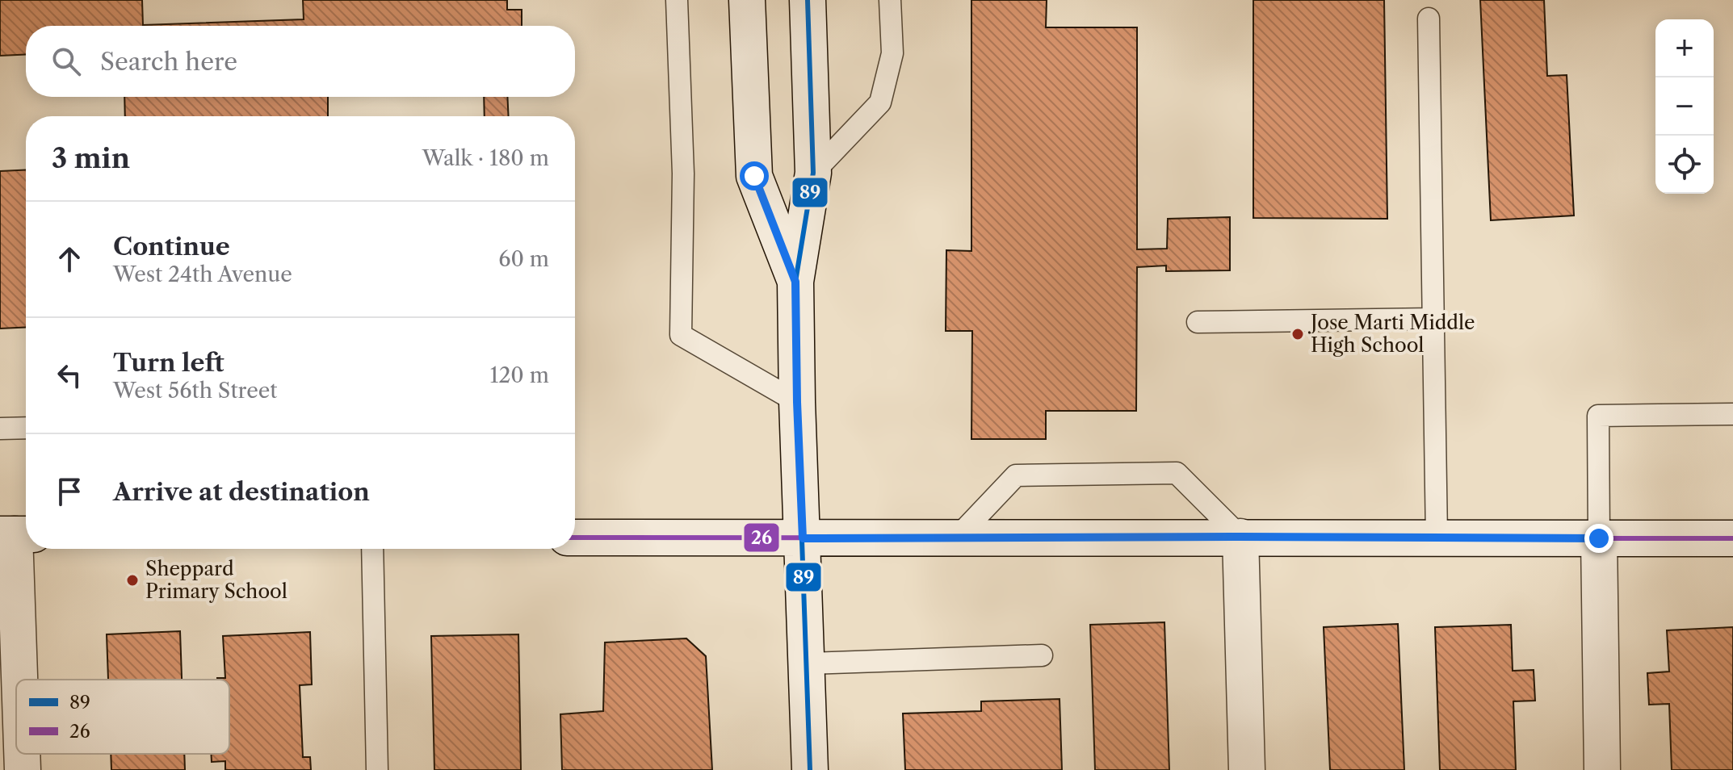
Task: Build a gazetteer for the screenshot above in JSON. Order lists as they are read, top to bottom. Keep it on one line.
{"places":["Jose Marti Middle High School","Sheppard Primary School"],"lines":["transit line 89","transit line 26"],"legend":["89","26"],"page":{"map_buttons":["+","−"],"search":"Search here","heading":["3 min","Walk · 180 m"],"list":[["Continue","West 24th Avenue","60 m"],["Turn left","West 56th Street","120 m"],"Arrive at destination"]}}
